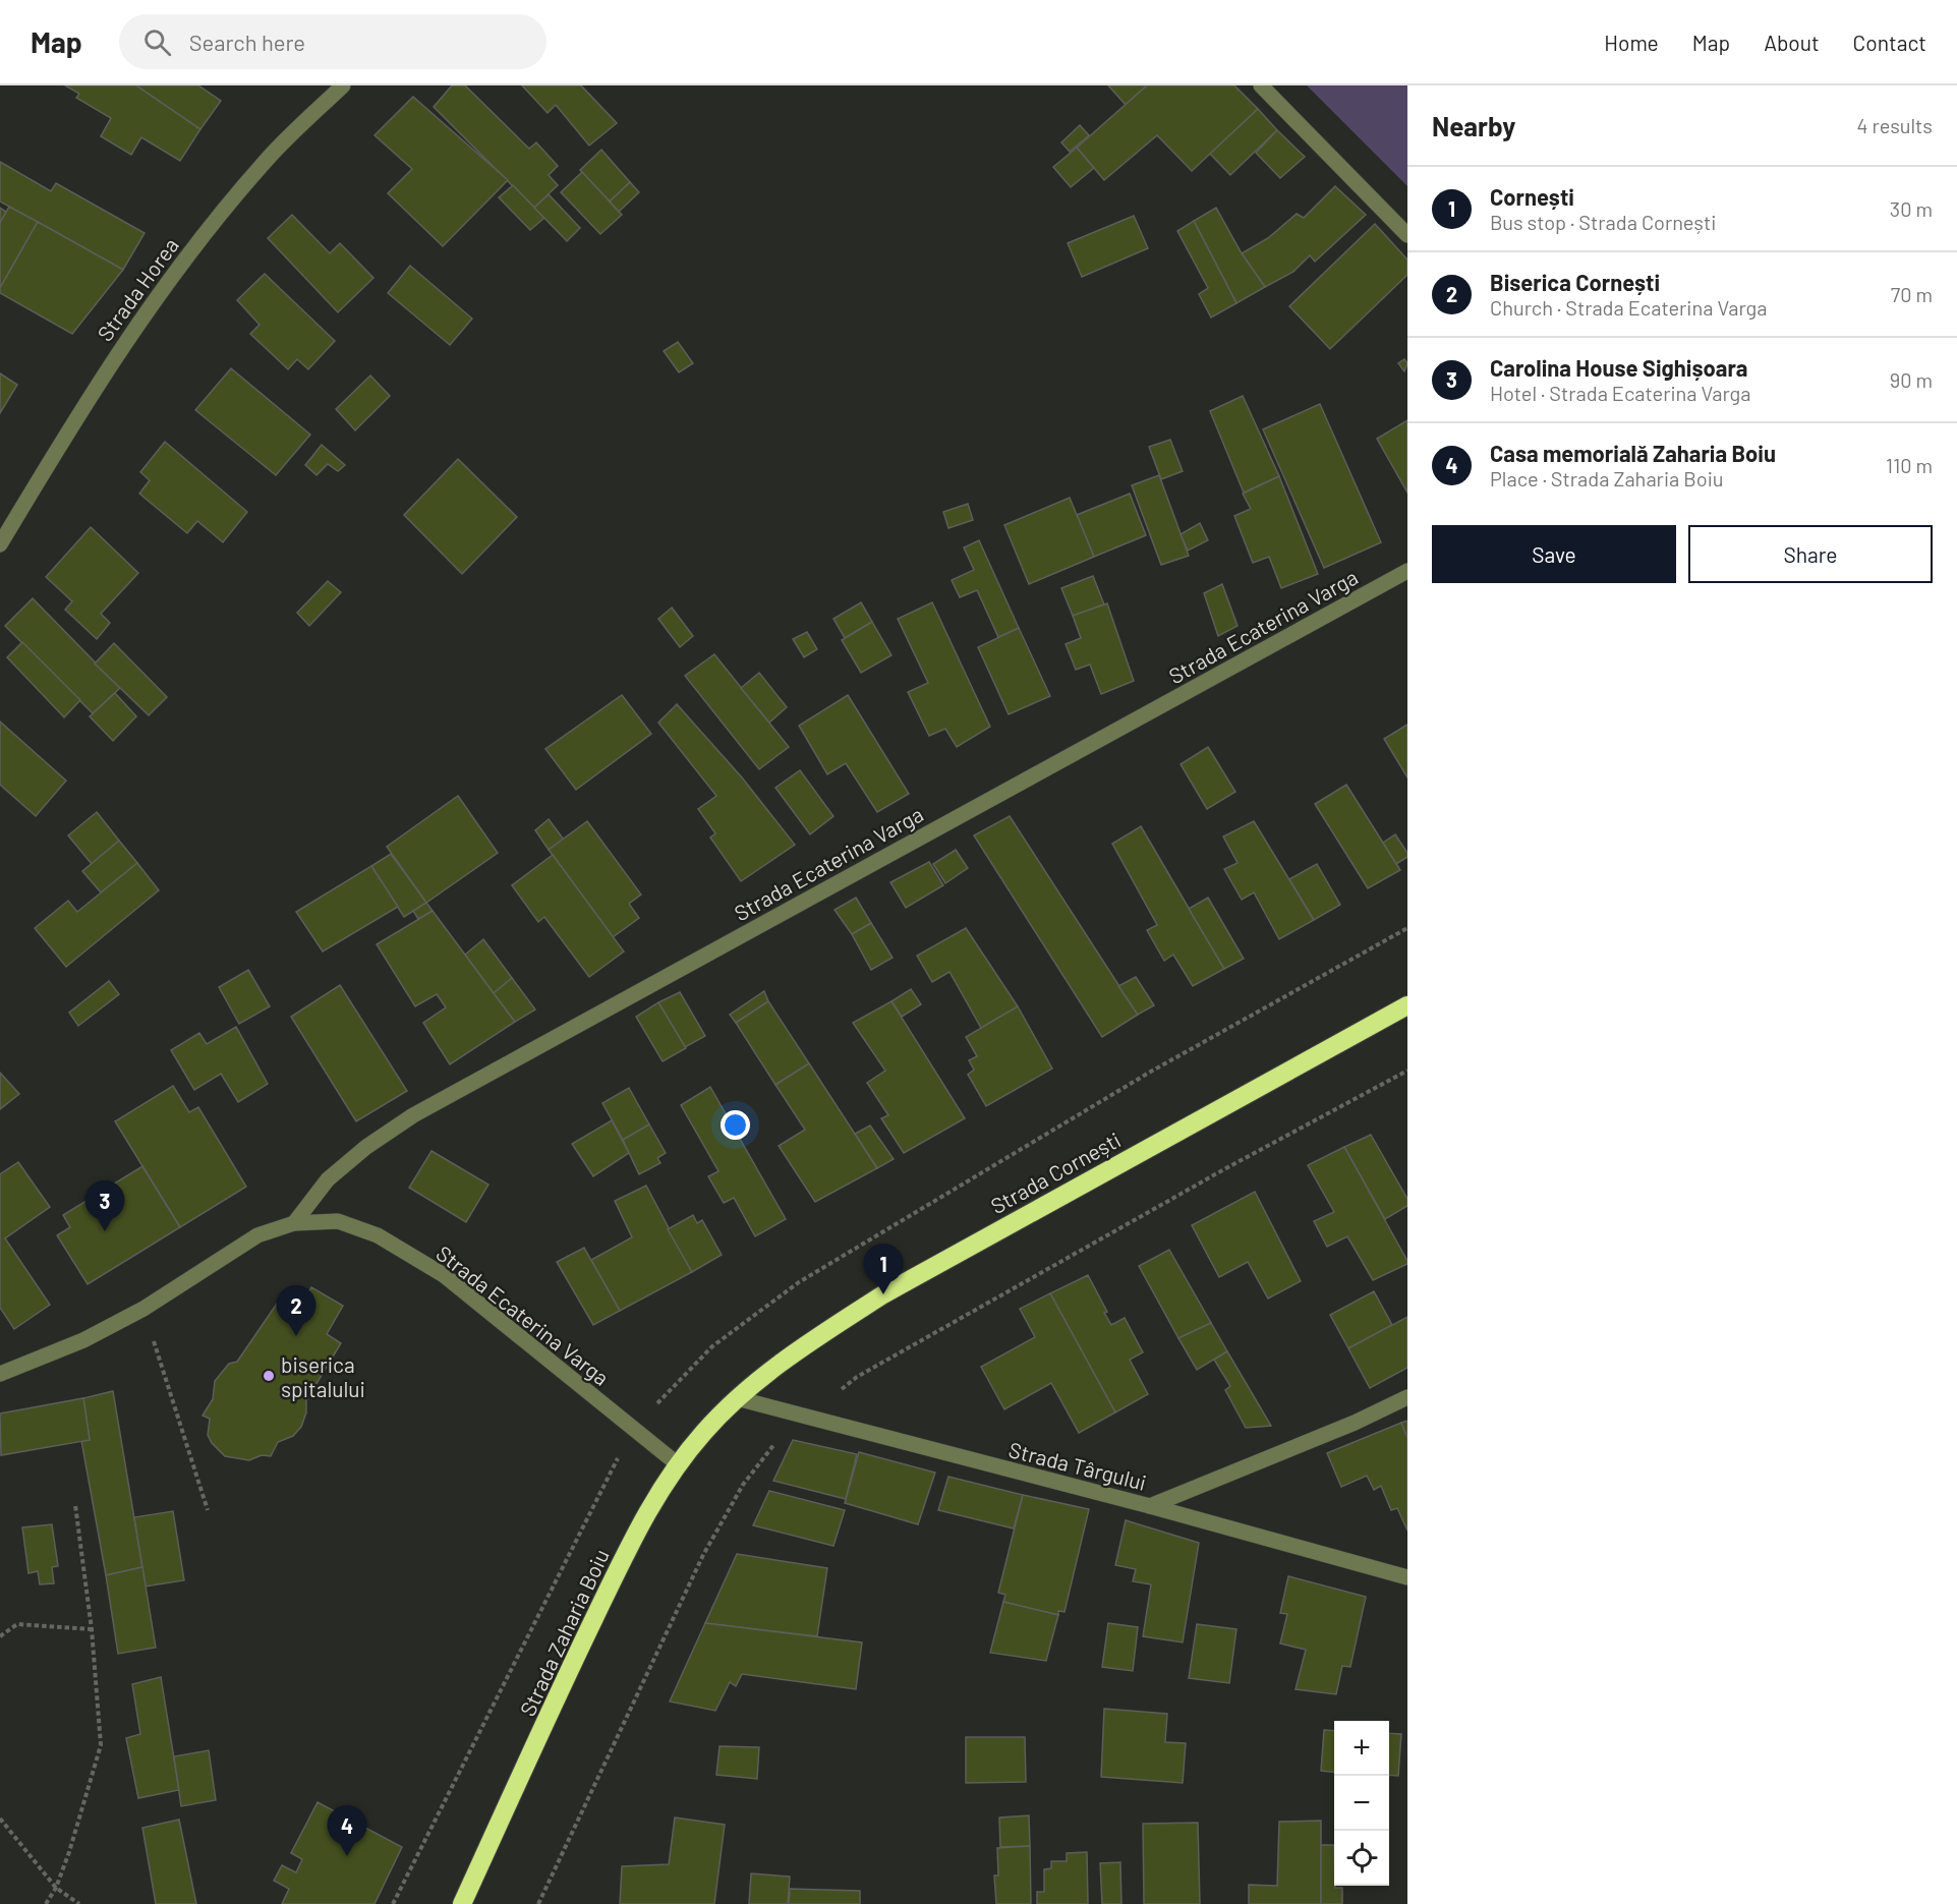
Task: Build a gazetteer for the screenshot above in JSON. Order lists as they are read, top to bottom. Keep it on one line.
{"streets":{"highway":["Strada Cornești","Strada Zaharia Boiu"],"street":["Strada Horea","Strada Ecaterina Varga","Strada Târgului"]},"crossings":[["Strada Ecaterina Varga","Strada Zaharia Boiu"],["Strada Cornești","Strada Târgului"],["Strada Cornești","Strada Zaharia Boiu"],["Strada Târgului","Strada Zaharia Boiu"]],"places":["biserica spitalului"],"page":{"header":"Map","search":"Search here","nav":["Home","Map","About","Contact"],"heading":["Nearby","4 results"],"list":[{"mark":"1","name":"Cornești","note":"Bus stop · Strada Cornești","value":"30 m"},{"mark":"2","name":"Biserica Cornești","note":"Church · Strada Ecaterina Varga","value":"70 m"},{"mark":"3","name":"Carolina House Sighișoara","note":"Hotel · Strada Ecaterina Varga","value":"90 m"},{"mark":"4","name":"Casa memorială Zaharia Boiu","note":"Place · Strada Zaharia Boiu","value":"110 m"}],"buttons":["Save","Share"],"pins":["3","1","2","4"],"map_buttons":["+","−"]}}
